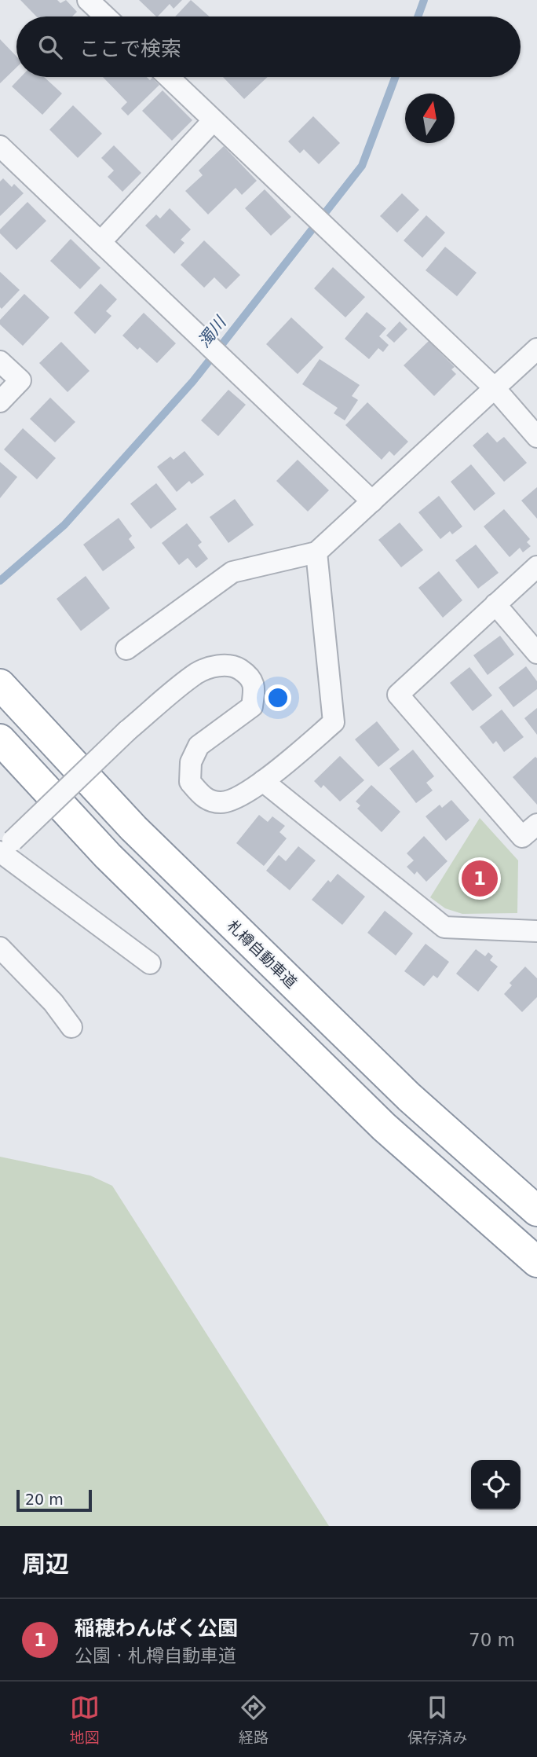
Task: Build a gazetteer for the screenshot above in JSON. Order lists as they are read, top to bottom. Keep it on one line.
{"streets":{"highway":["札樽自動車道"]},"water":["濁川"],"scale_bar":"20 m","north":"top","page":{"search":"ここで検索","pins":"1","scale":"20 m","heading":"周辺","list":[{"mark":"1","name":"稲穂わんぱく公園","note":"公園 · 札樽自動車道","value":"70 m"}],"nav":["地図","経路","保存済み"]}}
